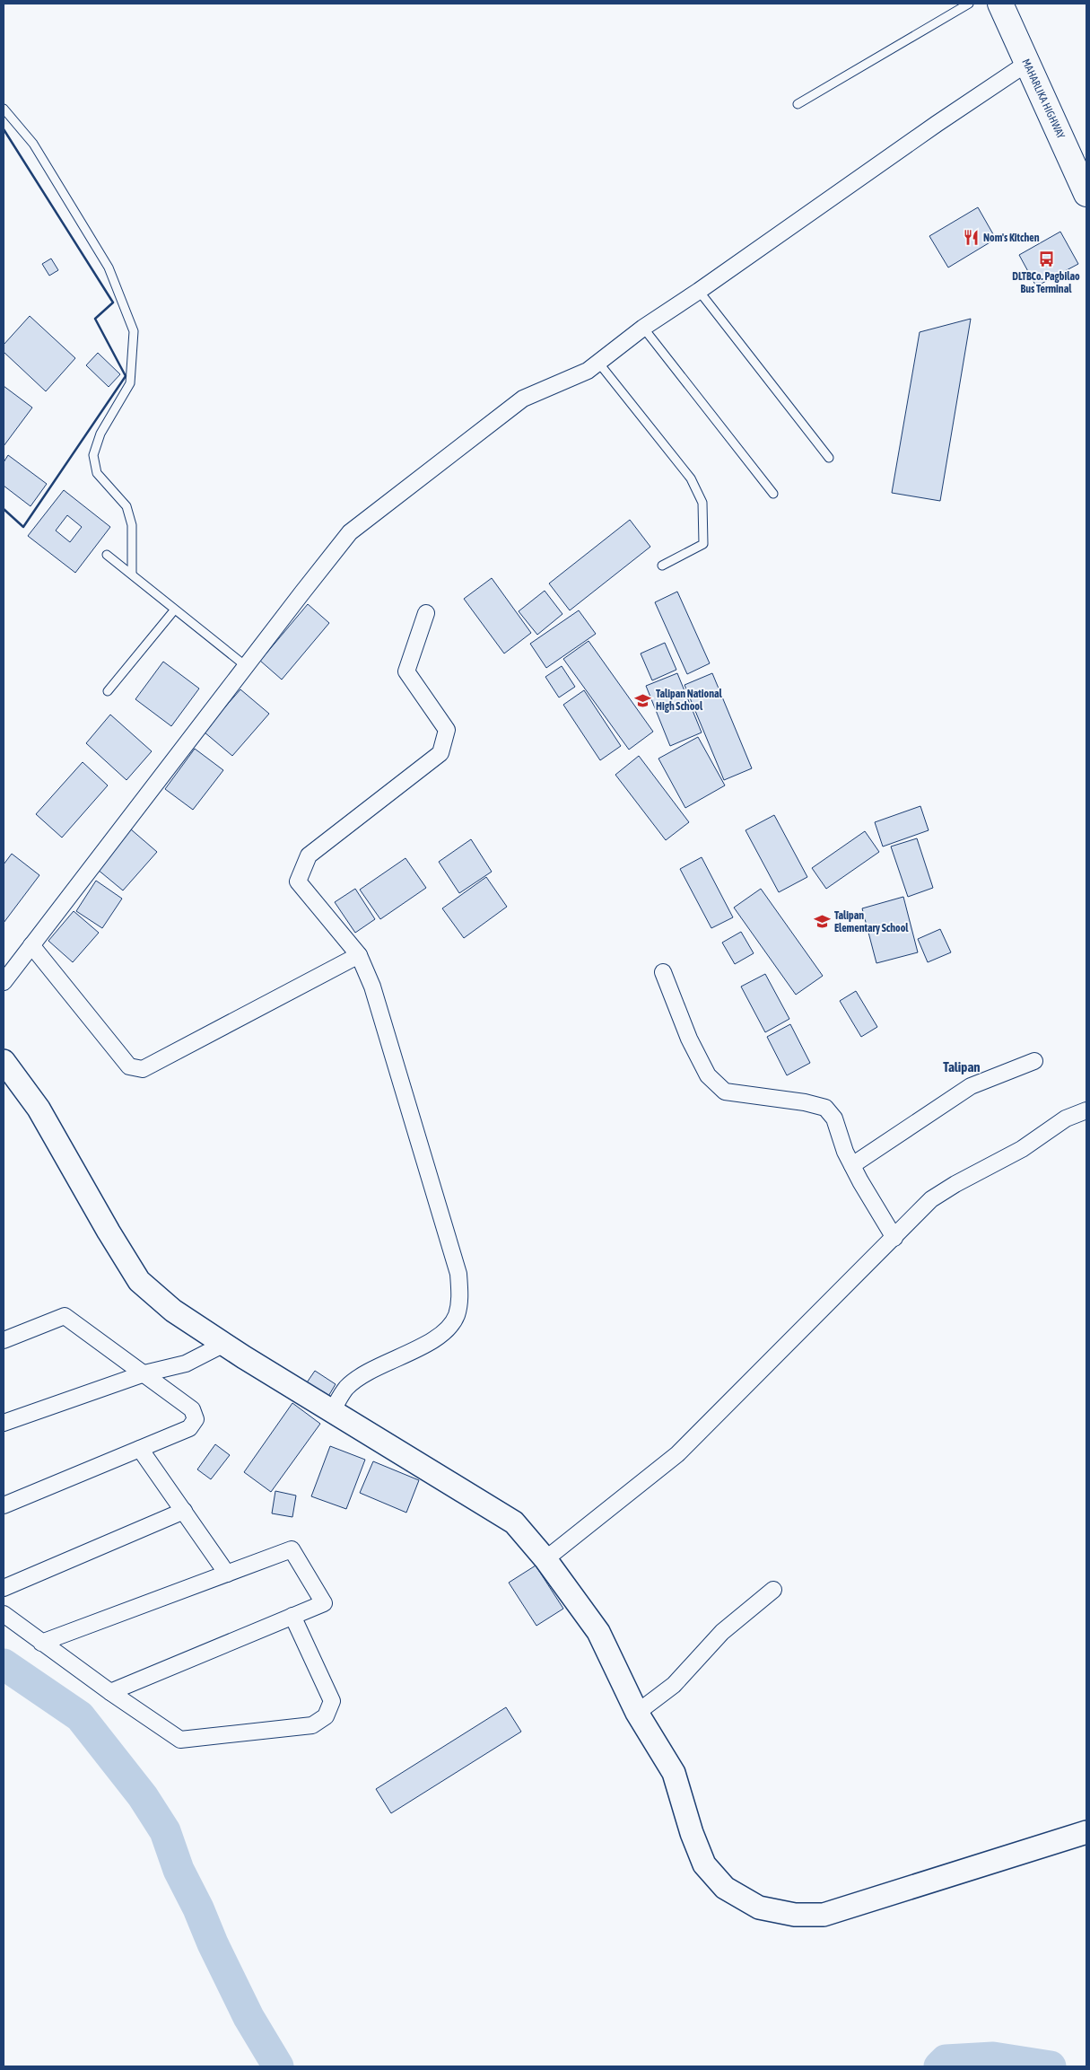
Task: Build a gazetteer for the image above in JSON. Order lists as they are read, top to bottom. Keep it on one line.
{"streets":{"highway":["MAHARLIKA HIGHWAY"]},"districts":["Talipan"],"places":{"restaurant":["Nom's Kitchen"],"bus stop":["DLTBCo. Pagbilao Bus Terminal"],"school or university":["Talipan National High School","Talipan Elementary School"]}}
